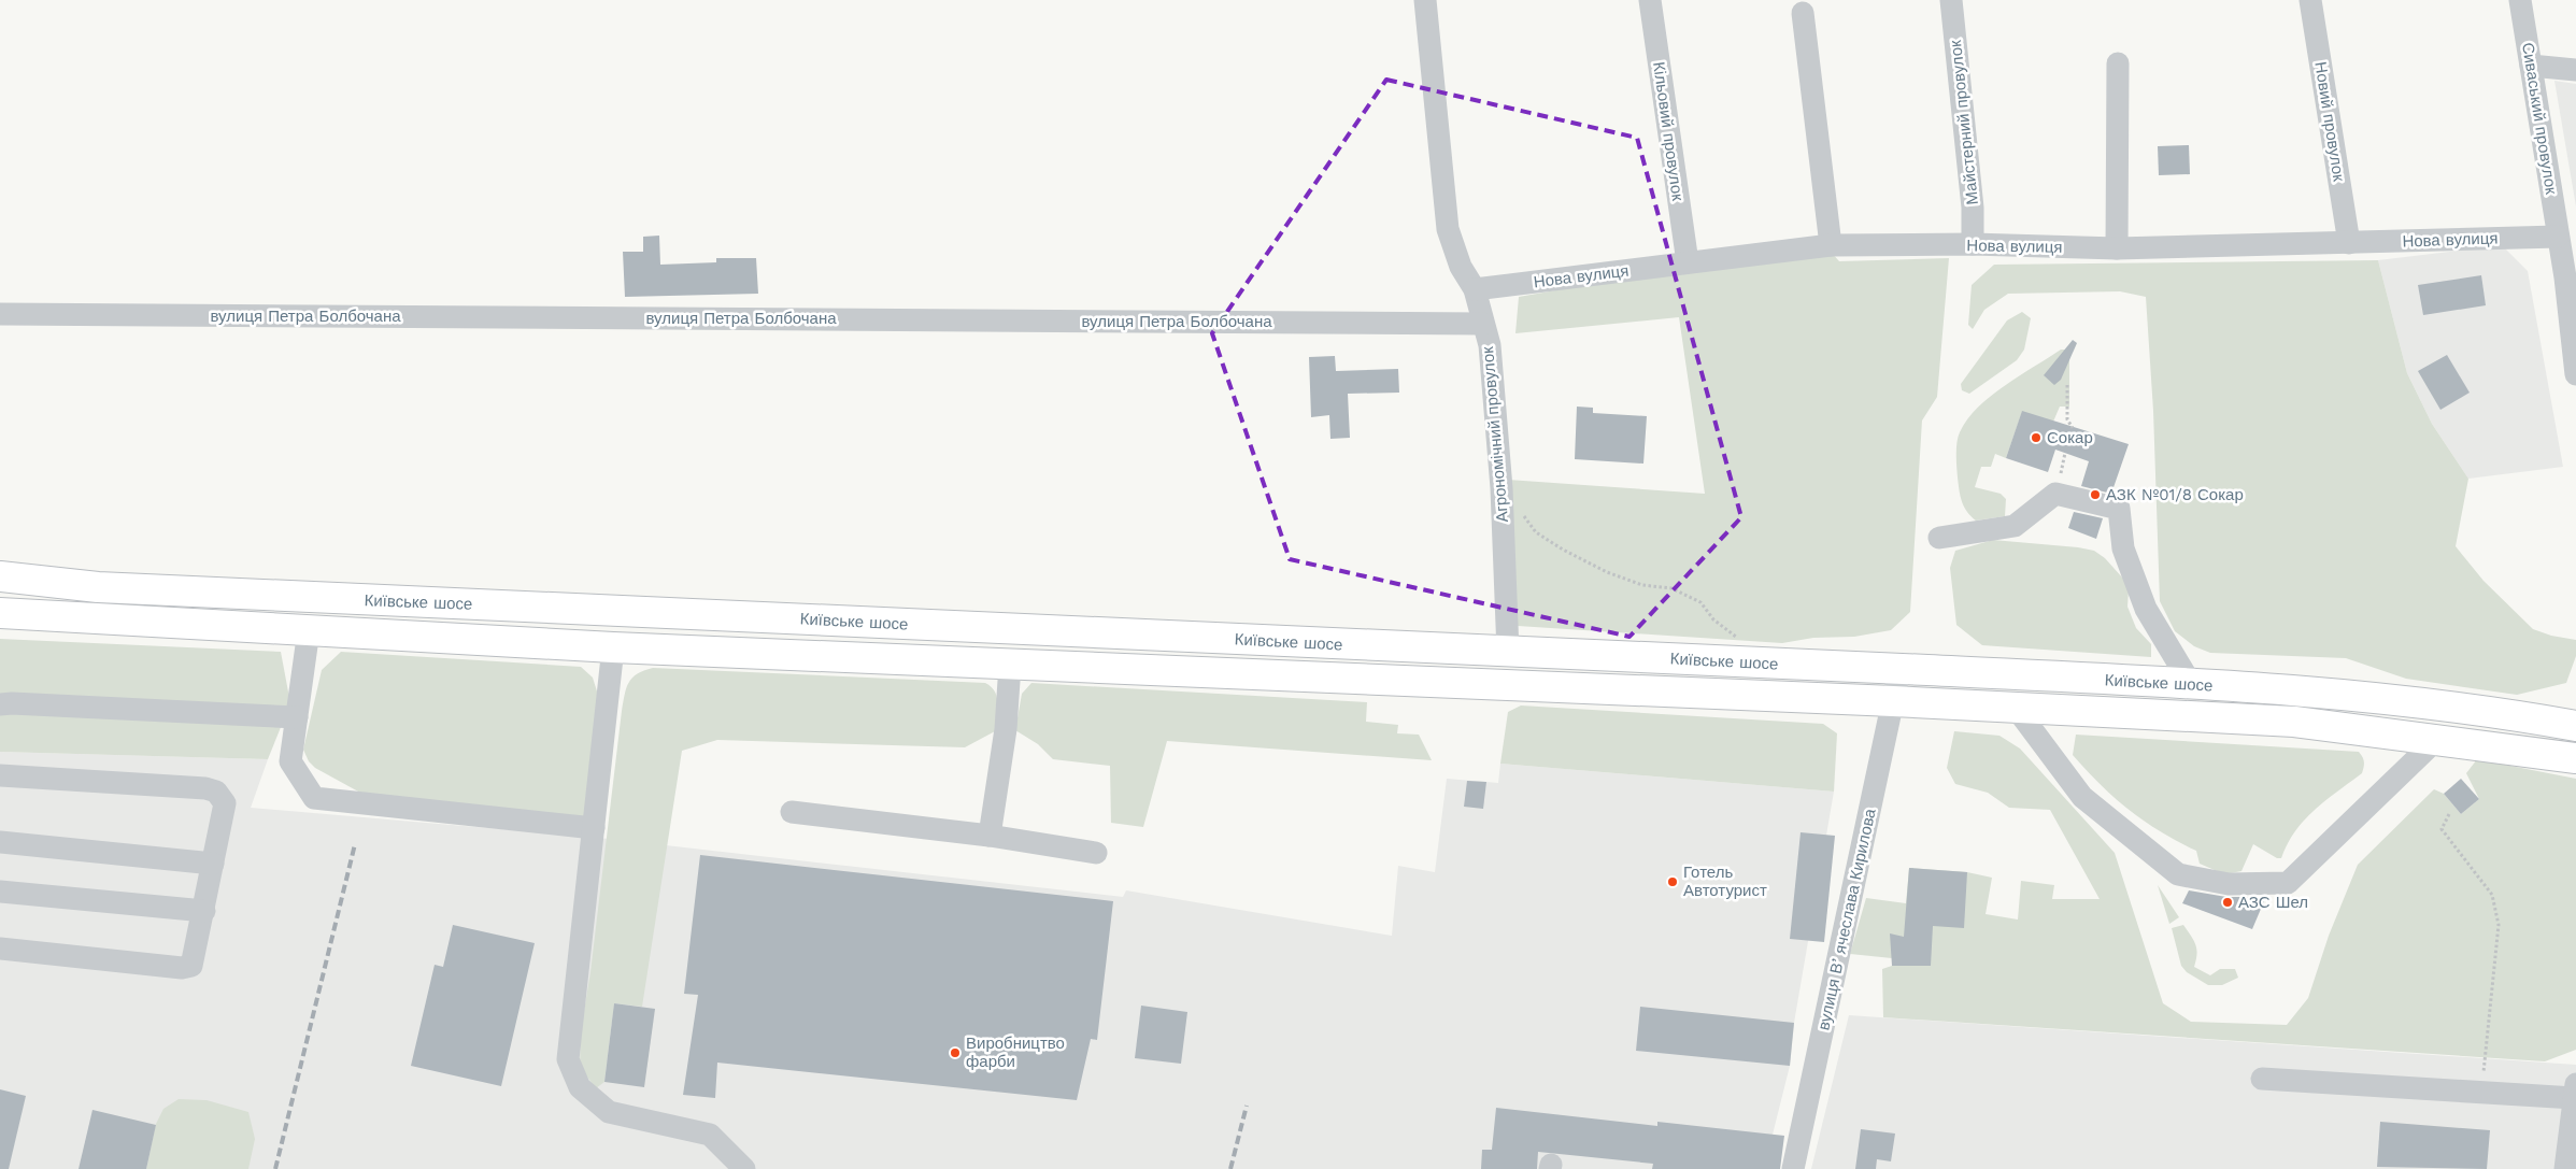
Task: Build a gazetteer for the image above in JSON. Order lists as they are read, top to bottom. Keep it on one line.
{"streets":{"main road":["Київське шосе"],"street":["Сиваський провулок","Новий провулок","Майстерний провулок","Кільовий провулок","Нова вулиця","вулиця Петра Болбочана","Агрономічний провулок","вулиця Вʼячеслава Кирилова"]},"crossings":[["Сиваський провулок","Нова вулиця"],["Новий провулок","Нова вулиця"],["Майстерний провулок","Нова вулиця"],["Кільовий провулок","Нова вулиця"],["Нова вулиця","Агрономічний провулок"],["вулиця Петра Болбочана","Агрономічний провулок"],["Агрономічний провулок","Київське шосе"],["Київське шосе","вулиця Вʼячеслава Кирилова"]],"places":["Сокар","АЗК №01/8 Сокар","Готель Автотурист","АЗС Шел","Виробництво фарби"]}
